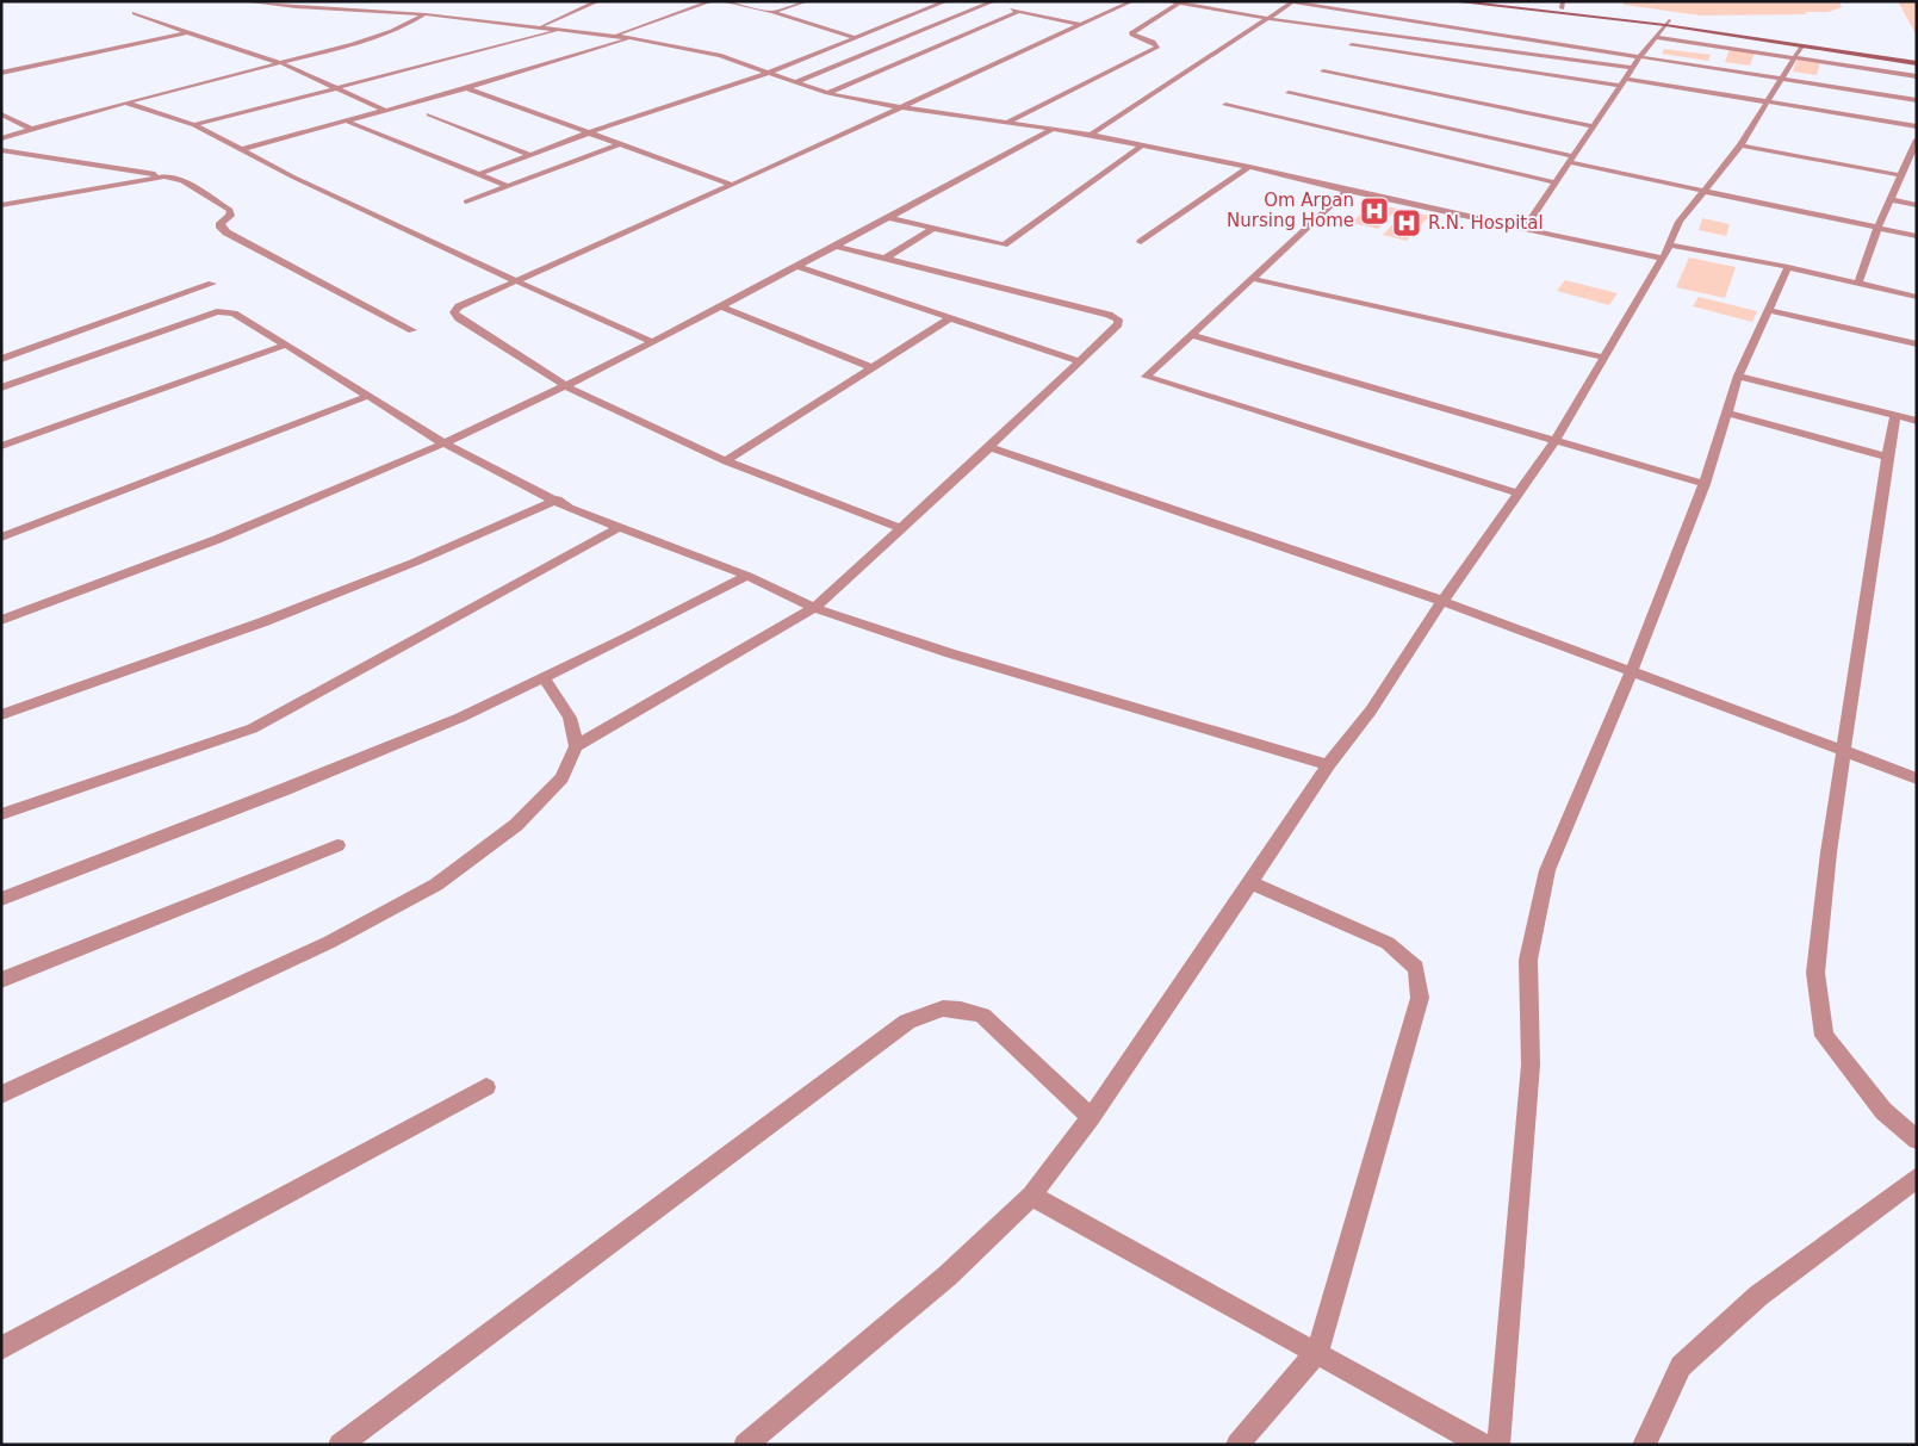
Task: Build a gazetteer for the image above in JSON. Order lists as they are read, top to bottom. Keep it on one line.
{"places":{"hospital":["Om Arpan Nursing Home","R.N. Hospital"]}}
